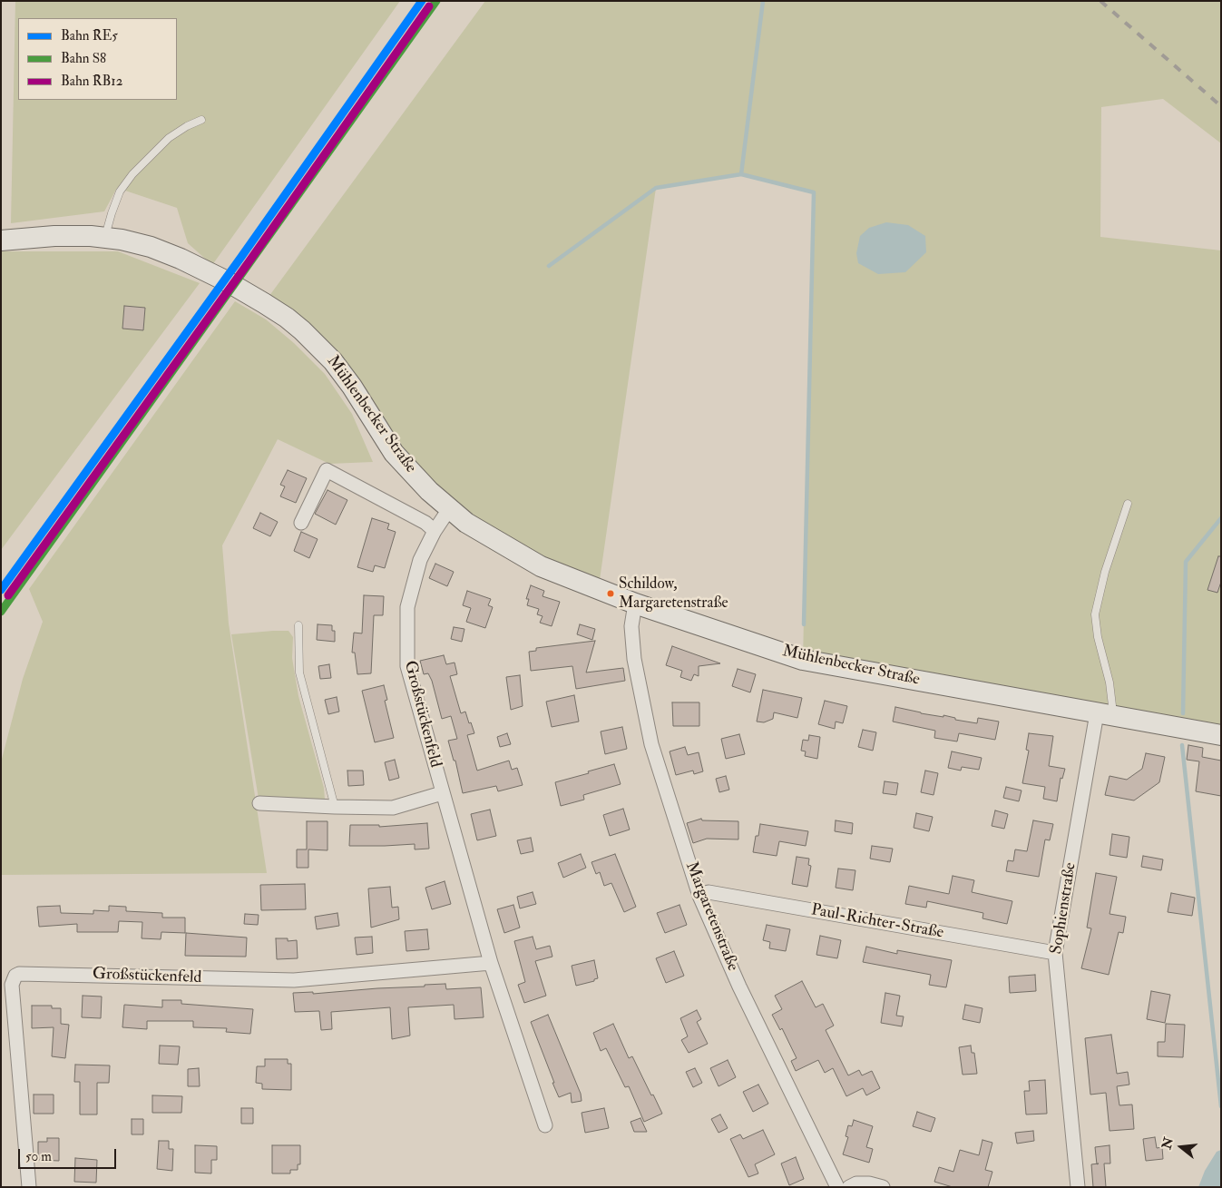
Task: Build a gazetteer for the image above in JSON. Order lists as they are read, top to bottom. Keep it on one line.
{"streets":{"main road":["Mühlenbecker Straße"],"street":["Großstückenfeld","Sophienstraße","Margaretenstraße","Paul-Richter-Straße"]},"crossings":[["Mühlenbecker Straße","Großstückenfeld"],["Mühlenbecker Straße","Sophienstraße"],["Mühlenbecker Straße","Margaretenstraße"],["Sophienstraße","Paul-Richter-Straße"],["Margaretenstraße","Paul-Richter-Straße"]],"places":["Schildow, Margaretenstraße"],"lines":["rail line RE5","rail line S8","rail line RB12"],"legend":["Bahn RE5","Bahn S8","Bahn RB12"],"scale_bar":"50 m","north":"left"}
